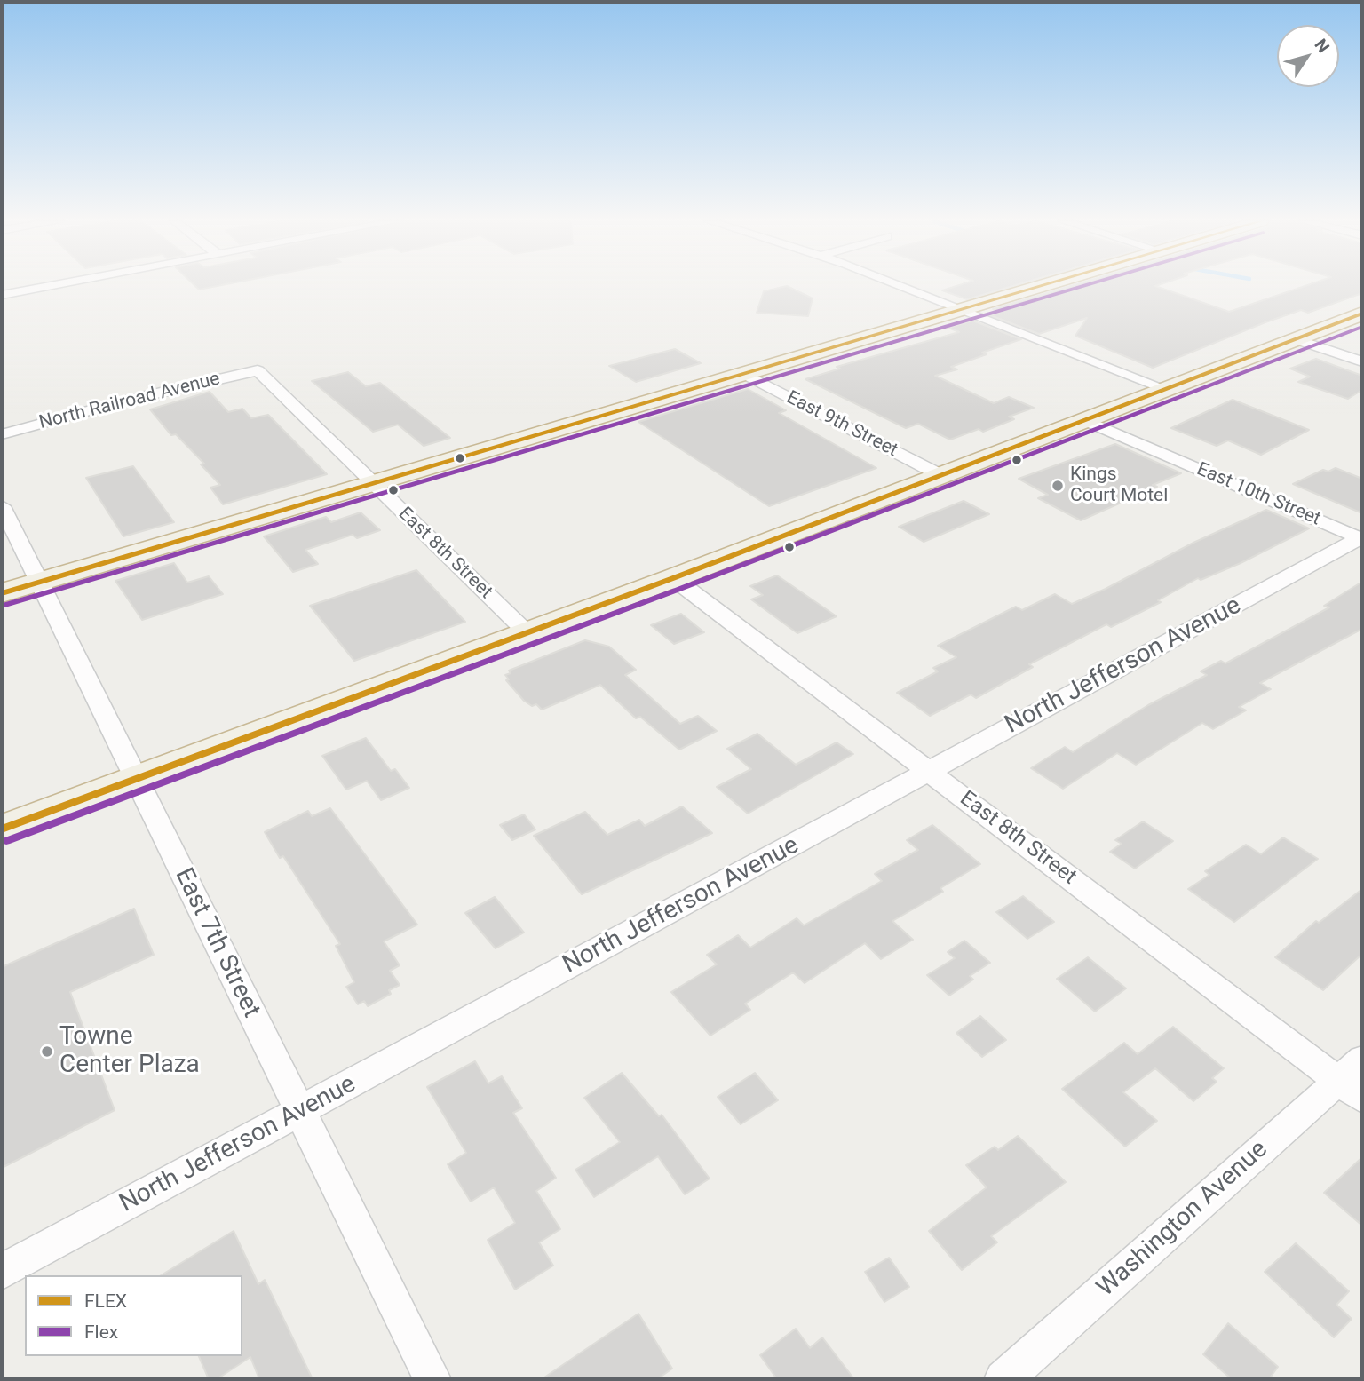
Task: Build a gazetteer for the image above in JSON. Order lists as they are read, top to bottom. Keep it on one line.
{"streets":{"street":["North Railroad Avenue","East 9th Street","East 10th Street","East 8th Street","North Jefferson Avenue","East 7th Street","Washington Avenue"]},"crossings":[["North Railroad Avenue","East 8th Street"],["East 10th Street","North Jefferson Avenue"],["East 8th Street","North Jefferson Avenue"],["East 8th Street","Washington Avenue"],["North Jefferson Avenue","East 7th Street"]],"places":["Kings Court Motel","Towne Center Plaza"],"lines":["transit line FLEX","transit line Flex"],"legend":["FLEX","Flex"],"north":"top right"}
